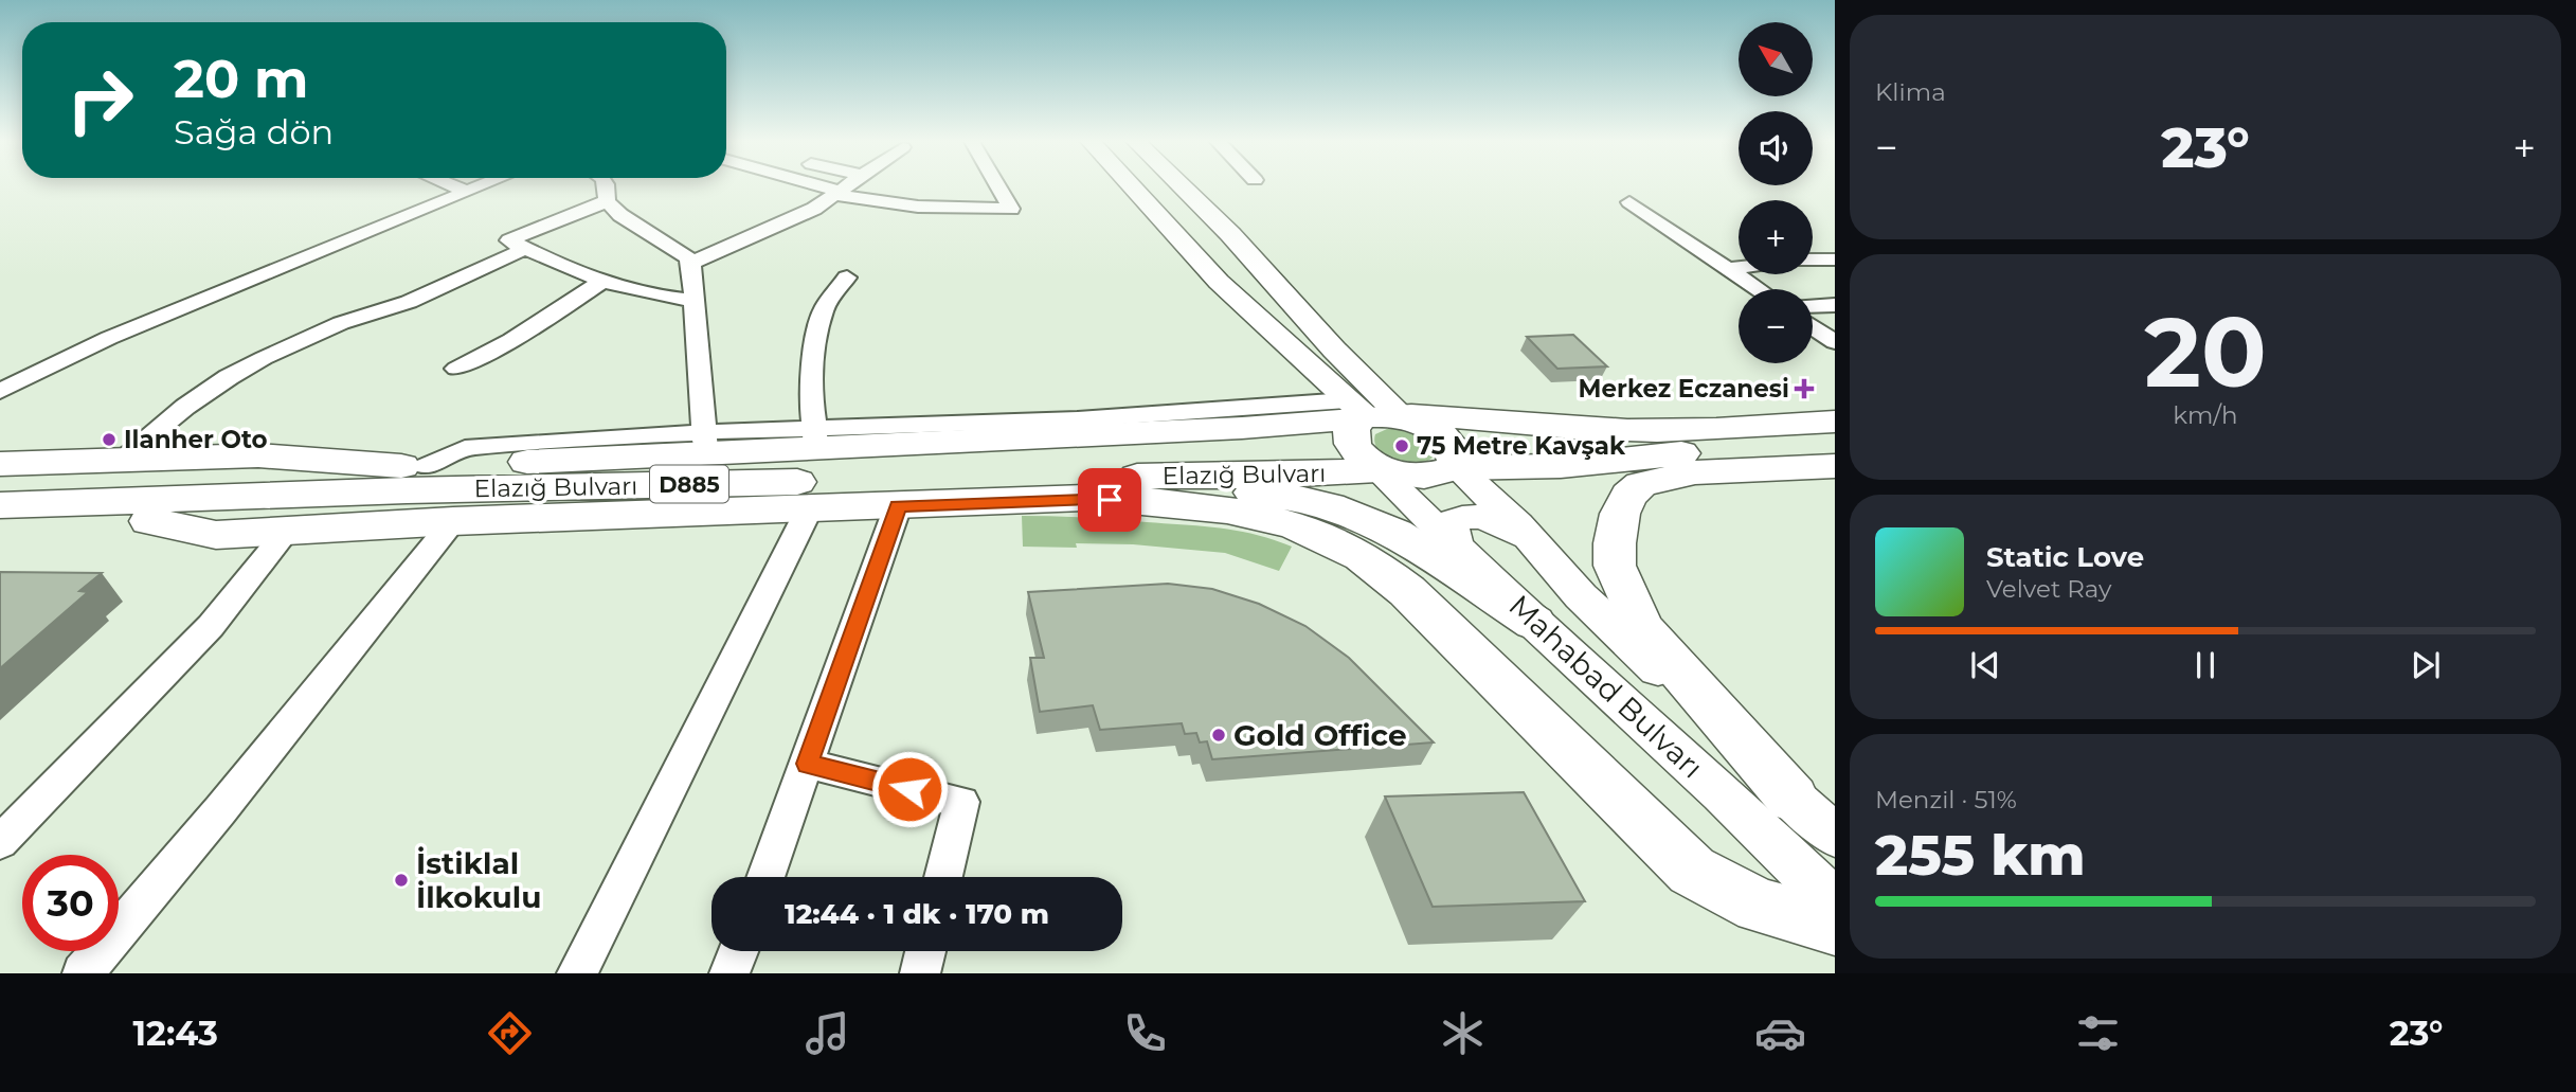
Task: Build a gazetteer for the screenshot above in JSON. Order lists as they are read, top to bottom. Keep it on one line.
{"streets":{"highway":["Elazığ Bulvarı","D885"],"main road":["Mahabad Bulvarı"]},"crossings":[["Elazığ Bulvarı","Mahabad Bulvarı"]],"places":{"health":["Merkez Eczanesi"],"other":["Ilanher Oto","75 Metre Kavşak","Gold Office","İstiklal İlkokulu"]},"north":"top left","page":{"tile":["Klima",["20","km/h"],["Menzil · 51%","255 km"]],"map_buttons":["+","−"],"turn":["20 m","Sağa dön"],"heat":["−","23°","+"],"song":["Static Love","Velvet Ray"],"limit":"30","trip":"12:44 · 1 dk · 170 m","tabs":["12:43","23°"]}}
